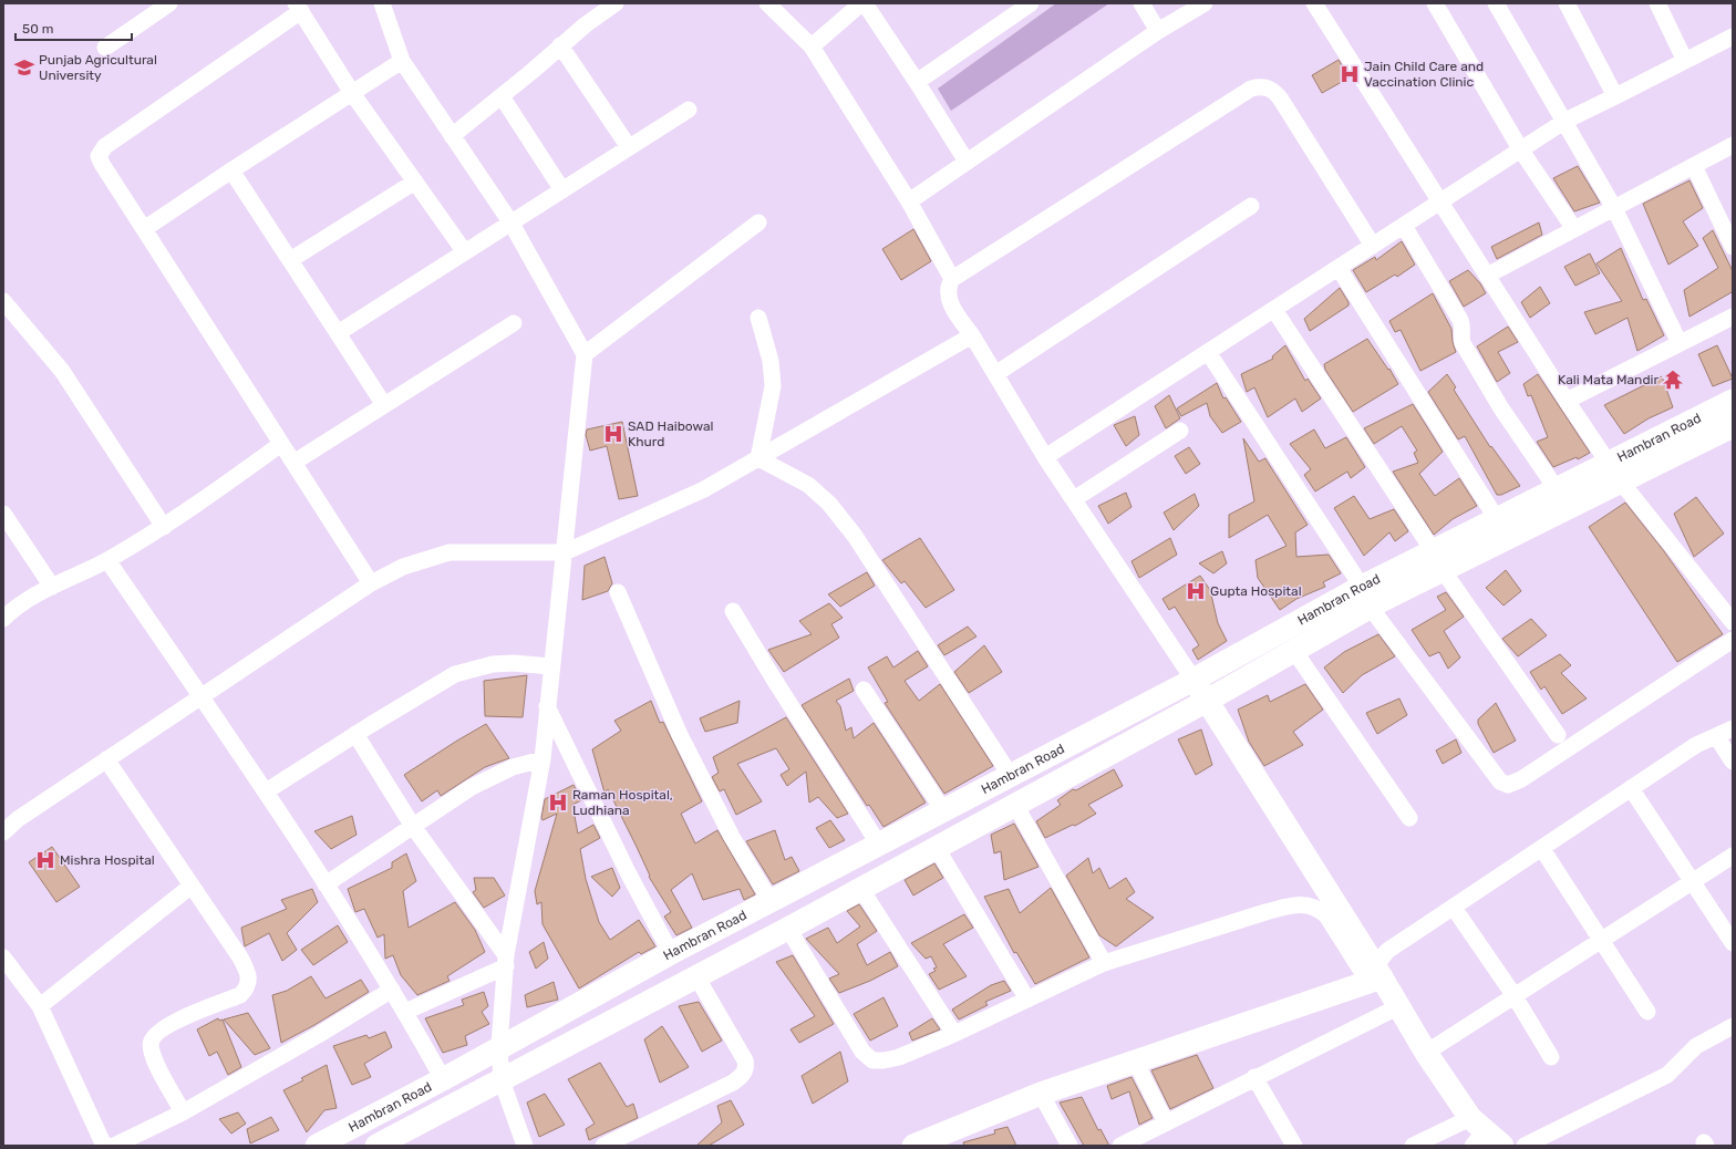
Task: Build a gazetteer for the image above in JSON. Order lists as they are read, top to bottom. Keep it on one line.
{"streets":{"main road":["Hambran Road"]},"places":{"school or university":["Punjab Agricultural University"],"hospital":["Jain Child Care and Vaccination Clinic","SAD Haibowal Khurd","Gupta Hospital","Raman Hospital, Ludhiana","Mishra Hospital"],"temple":["Kali Mata Mandir"]},"scale_bar":"50 m"}
